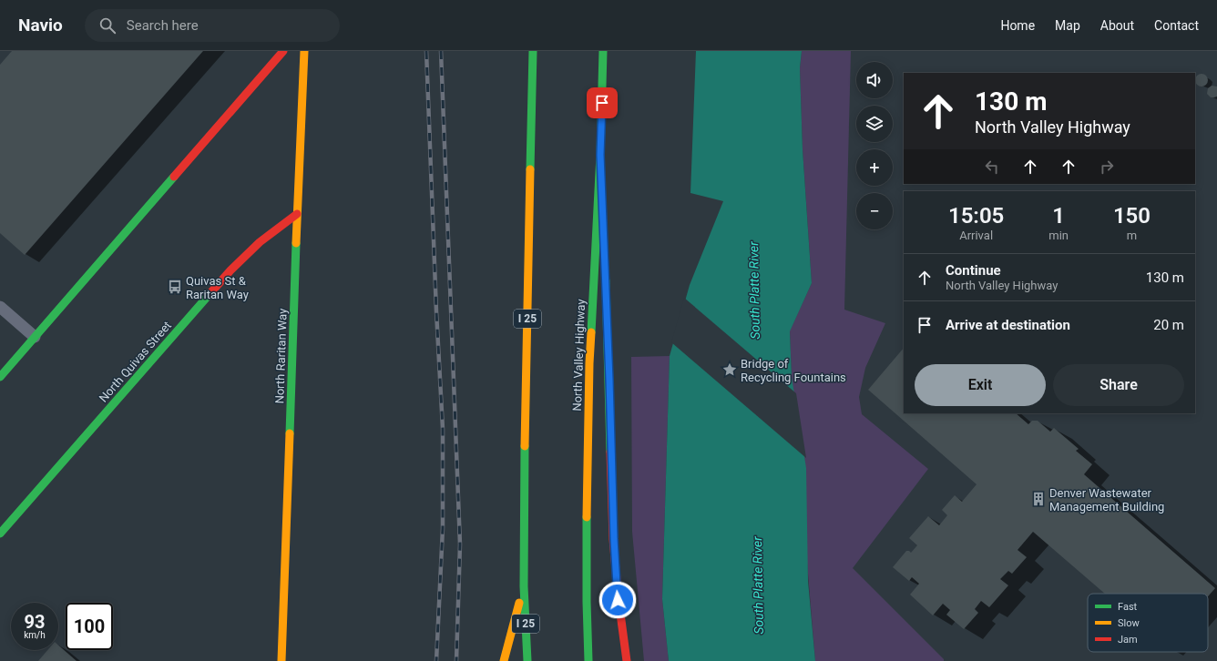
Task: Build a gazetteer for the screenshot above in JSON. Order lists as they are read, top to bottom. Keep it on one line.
{"streets":{"main road":["I 25","North Valley Highway","North Raritan Way","North Quivas Street"]},"crossings":[["North Raritan Way","North Quivas Street"]],"water":["South Platte River"],"places":{"bus stop":["Quivas St & Raritan Way"],"place":["Bridge of Recycling Fountains"],"building":["Denver Wastewater Management Building"]},"legend":["Fast","Slow","Jam"],"page":{"header":"Navio","search":"Search here","nav":["Home","Map","About","Contact"],"map_buttons":["+","−"],"turn":["130 m","North Valley Highway"],"eta":["15:05","Arrival","1","min","150","m"],"list":[{"name":"Continue","note":"North Valley Highway","value":"130 m"},{"name":"Arrive at destination","value":"20 m"}],"buttons":["Exit","Share"],"speed":"93 km/h","limit":"100"}}
